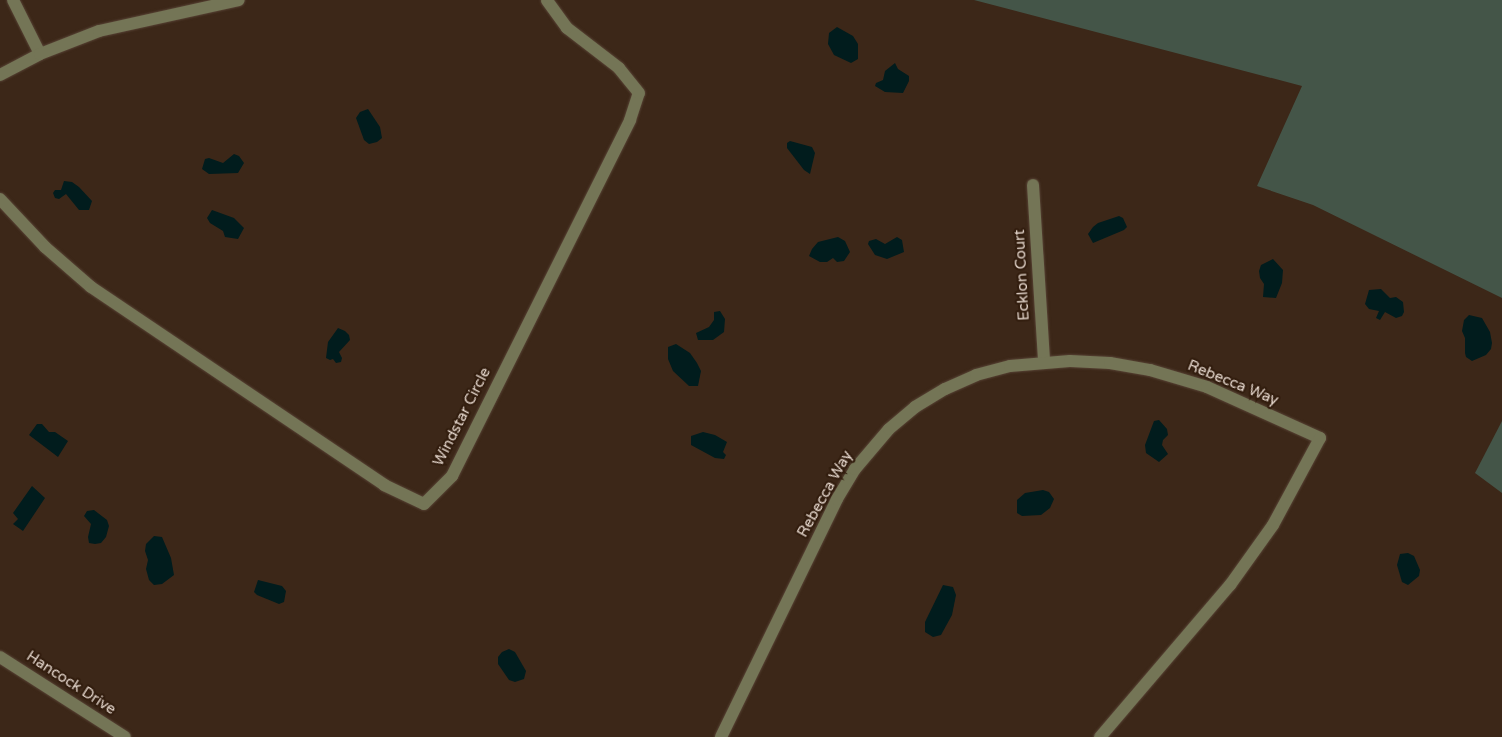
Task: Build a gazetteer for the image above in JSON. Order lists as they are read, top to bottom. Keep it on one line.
{"streets":{"street":["Ecklon Court","Rebecca Way","Windstar Circle","Hancock Drive"]},"crossings":[["Ecklon Court","Rebecca Way"]]}
